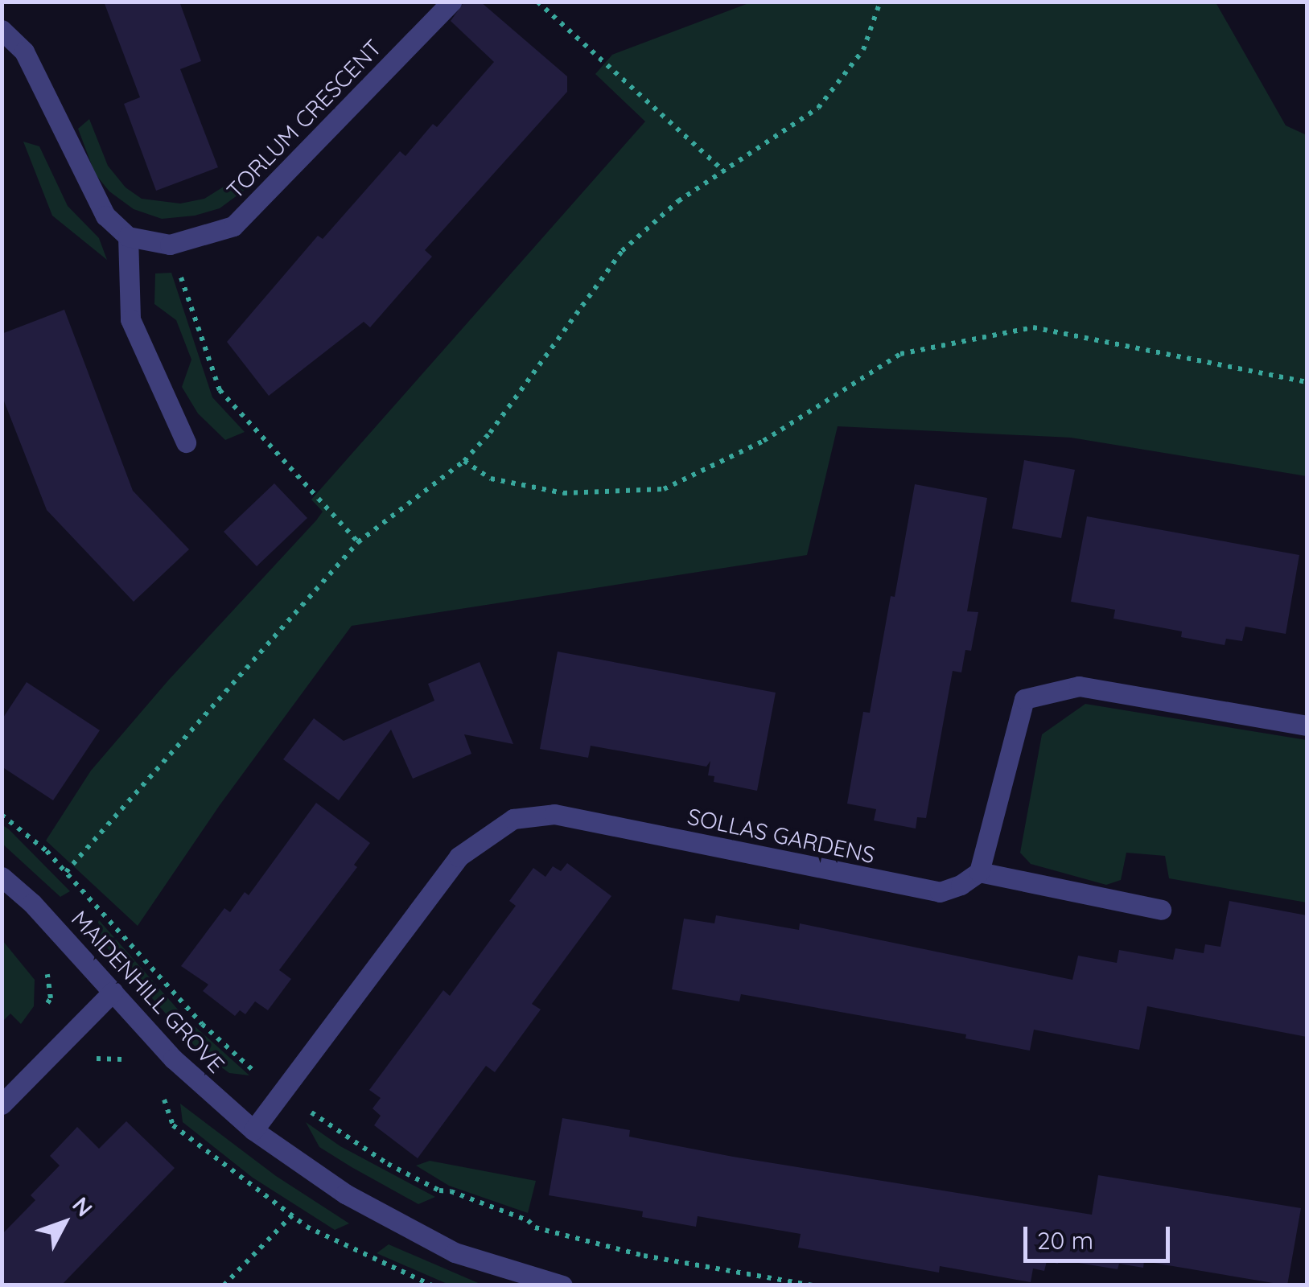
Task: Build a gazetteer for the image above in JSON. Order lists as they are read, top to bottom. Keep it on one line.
{"streets":{"street":["TORLUM CRESCENT","SOLLAS GARDENS","MAIDENHILL GROVE"]},"crossings":[["SOLLAS GARDENS","MAIDENHILL GROVE"]],"scale_bar":"20 m","north":"top right"}
